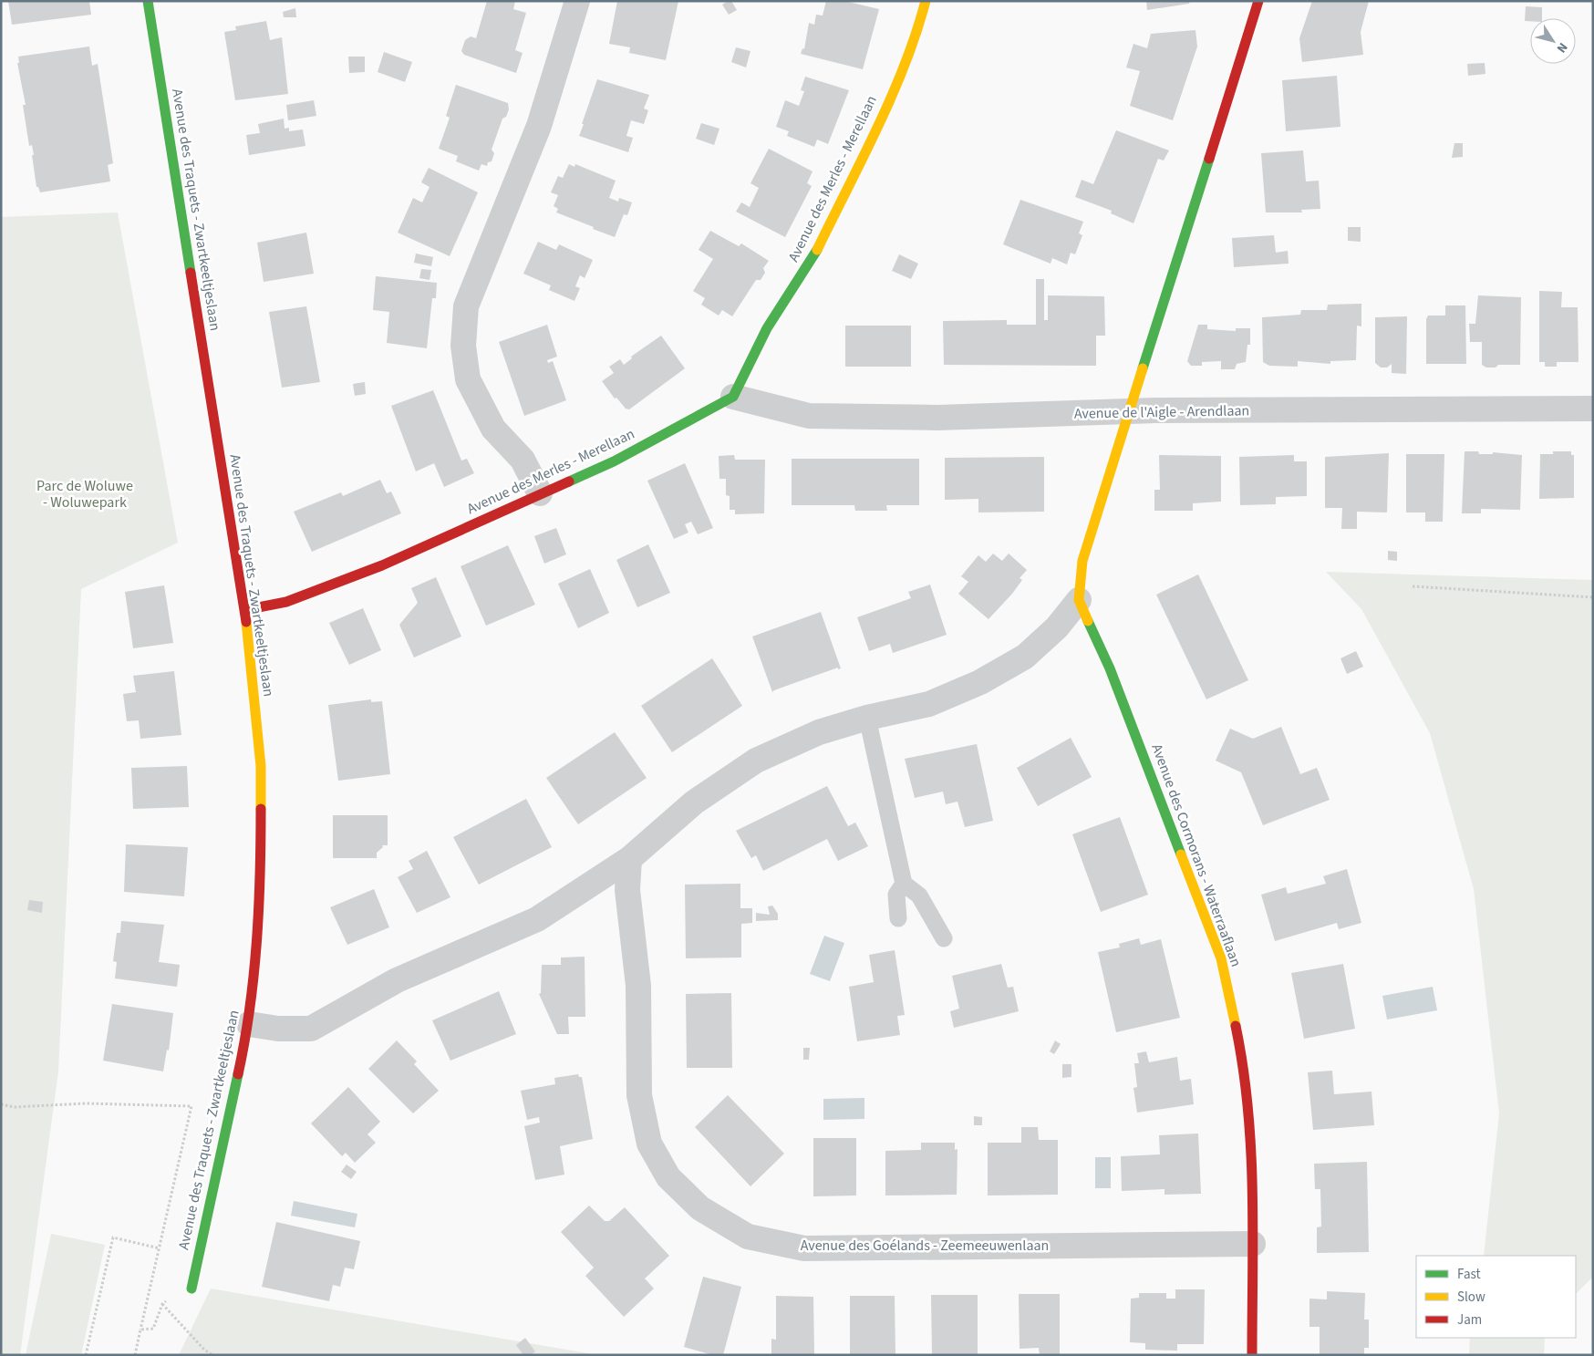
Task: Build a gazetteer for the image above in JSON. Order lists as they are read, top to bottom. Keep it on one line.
{"streets":{"street":["Avenue des Merles - Merellaan","Avenue des Traquets - Zwartkeeltjeslaan","Avenue de l'Aigle - Arendlaan","Avenue des Cormorans - Waterraaflaan","Avenue des Goélands - Zeemeeuwenlaan"]},"crossings":[["Avenue des Merles - Merellaan","Avenue des Traquets - Zwartkeeltjeslaan"],["Avenue des Merles - Merellaan","Avenue de l'Aigle - Arendlaan"],["Avenue de l'Aigle - Arendlaan","Avenue des Cormorans - Waterraaflaan"],["Avenue des Cormorans - Waterraaflaan","Avenue des Goélands - Zeemeeuwenlaan"]],"parks":["Parc de Woluwe - Woluwepark"],"legend":["Fast","Slow","Jam"],"north":"bottom right"}
